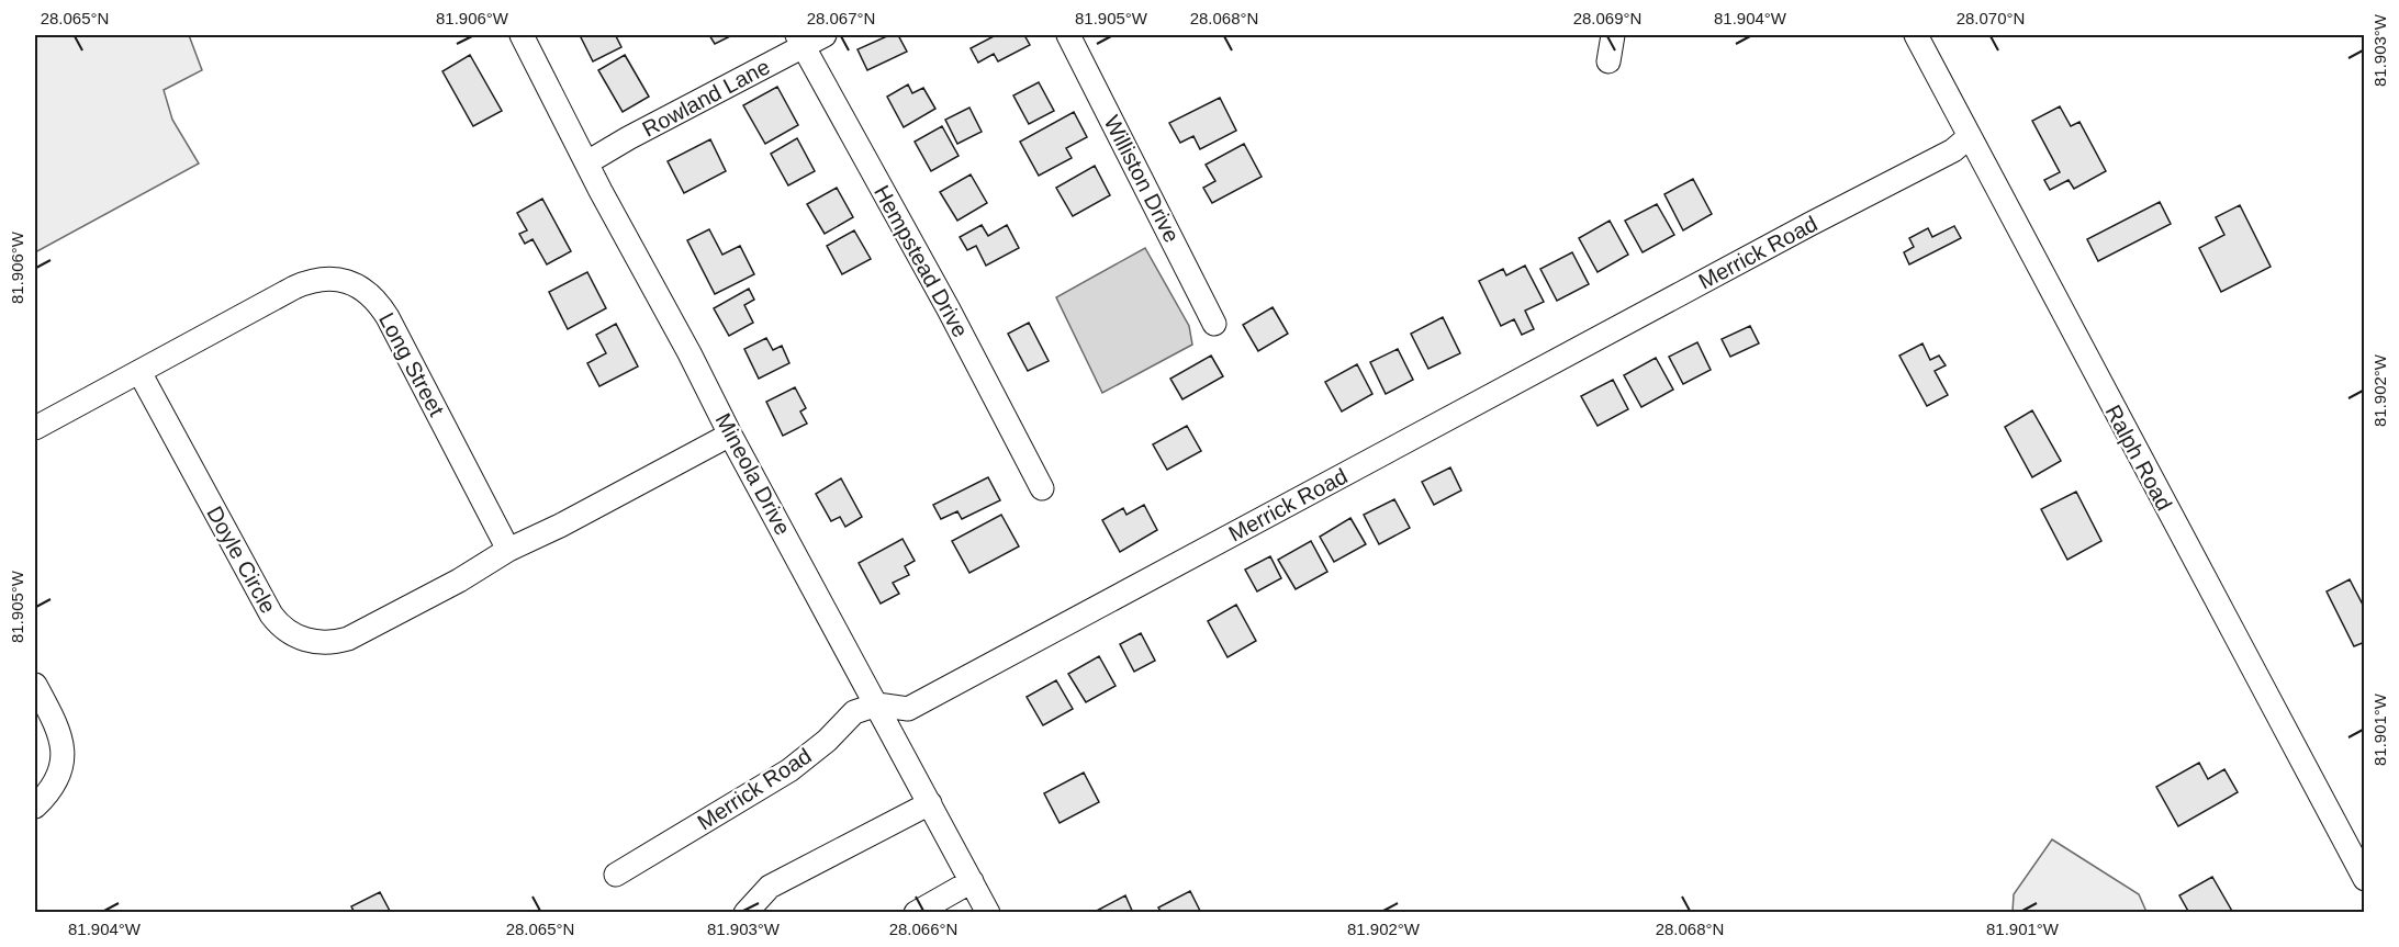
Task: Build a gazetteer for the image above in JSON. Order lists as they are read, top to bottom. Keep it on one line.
{"streets":{"street":["Rowland Lane","Williston Drive","Merrick Road","Hempstead Drive","Long Street","Ralph Road","Mineola Drive","Doyle Circle"]},"crossings":[["Rowland Lane","Hempstead Drive"],["Rowland Lane","Mineola Drive"],["Merrick Road","Ralph Road"],["Merrick Road","Mineola Drive"],["Long Street","Doyle Circle"]],"coordinates":["28.065°N","81.906°W","28.067°N","81.905°W","28.068°N","28.069°N","81.904°W","28.070°N","81.903°W","81.902°W","81.901°W","28.066°N"]}
